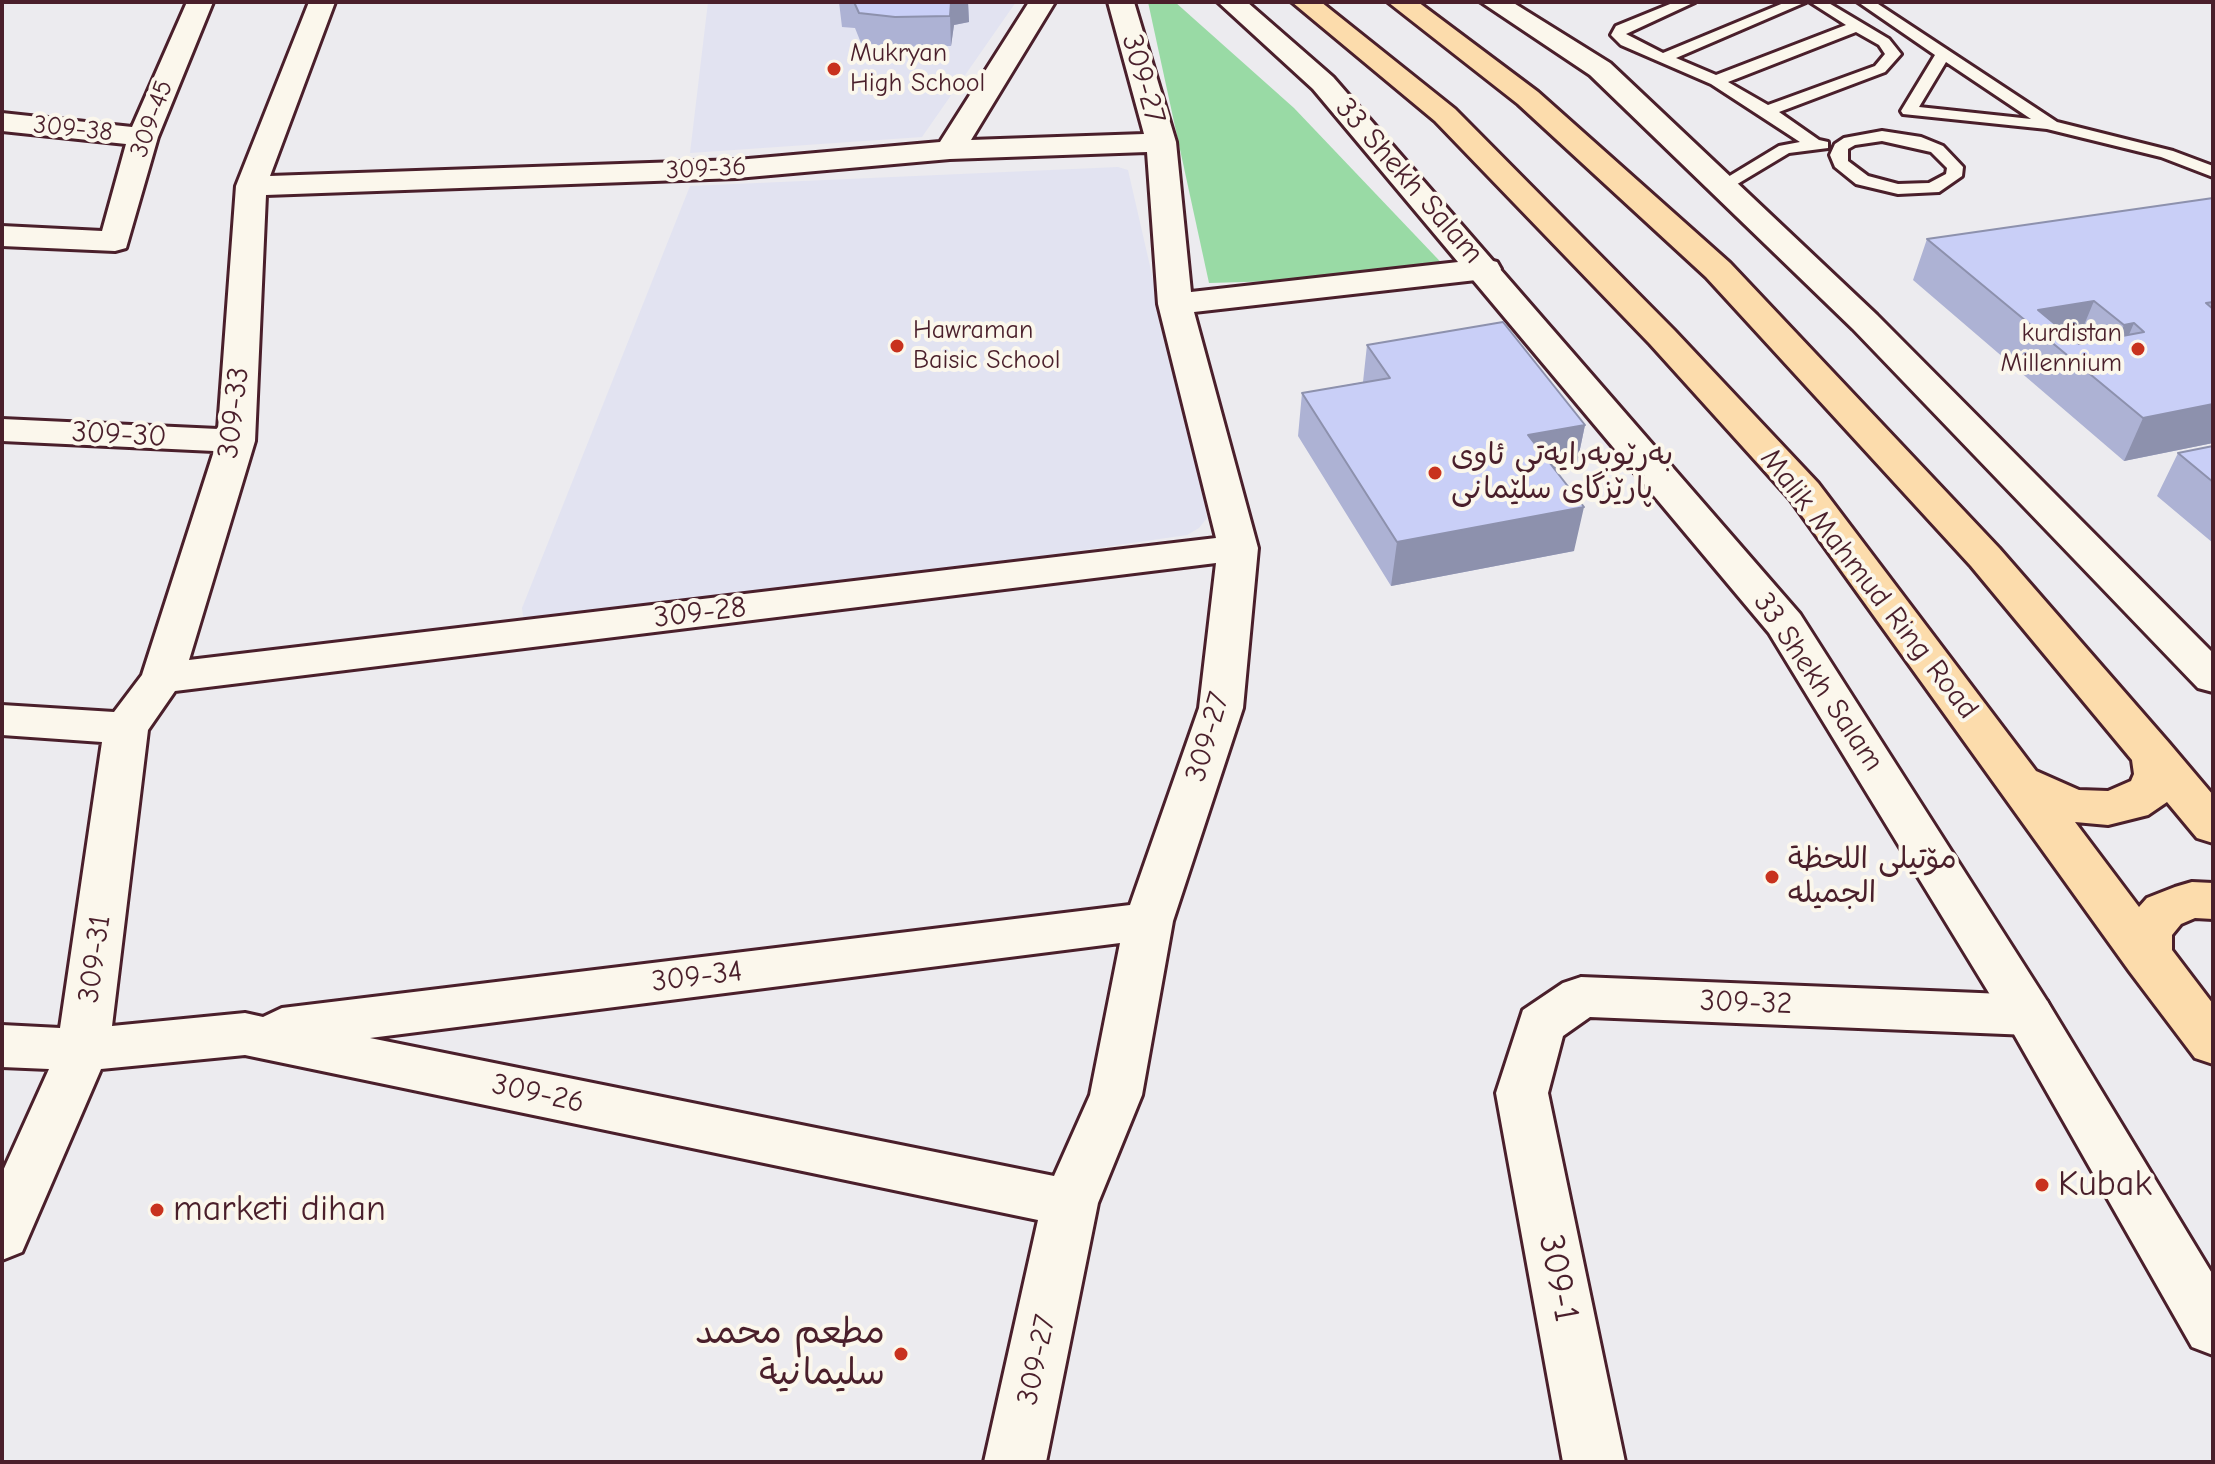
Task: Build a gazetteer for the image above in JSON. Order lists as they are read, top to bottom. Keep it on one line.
{"streets":{"highway":["Malik Mahmud Ring Road"],"street":["309-27","309-45","309-38","309-36","33 Shekh Salam","309-33","309-30","309-28","309-31","309-34","309-32","309-26","309-1"]},"crossings":[["309-27","309-36"],["309-27","309-28"],["309-27","309-34"],["309-27","309-26"],["309-45","309-38"],["309-36","309-33"],["33 Shekh Salam","309-32"],["309-33","309-30"],["309-33","309-28"],["309-33","309-31"],["309-28","309-31"],["309-31","309-26"],["309-34","309-26"],["309-32","309-1"]],"places":["Mukryan High School","Hawraman Baisic School","kurdistan Millennium","بەڕێوبەرایەتی ئاوی پارێزگای سلێمانی","مۆتیلی اللحظة الجميله","Kubak","marketi dihan","مطعم محمد سليمانية"]}
